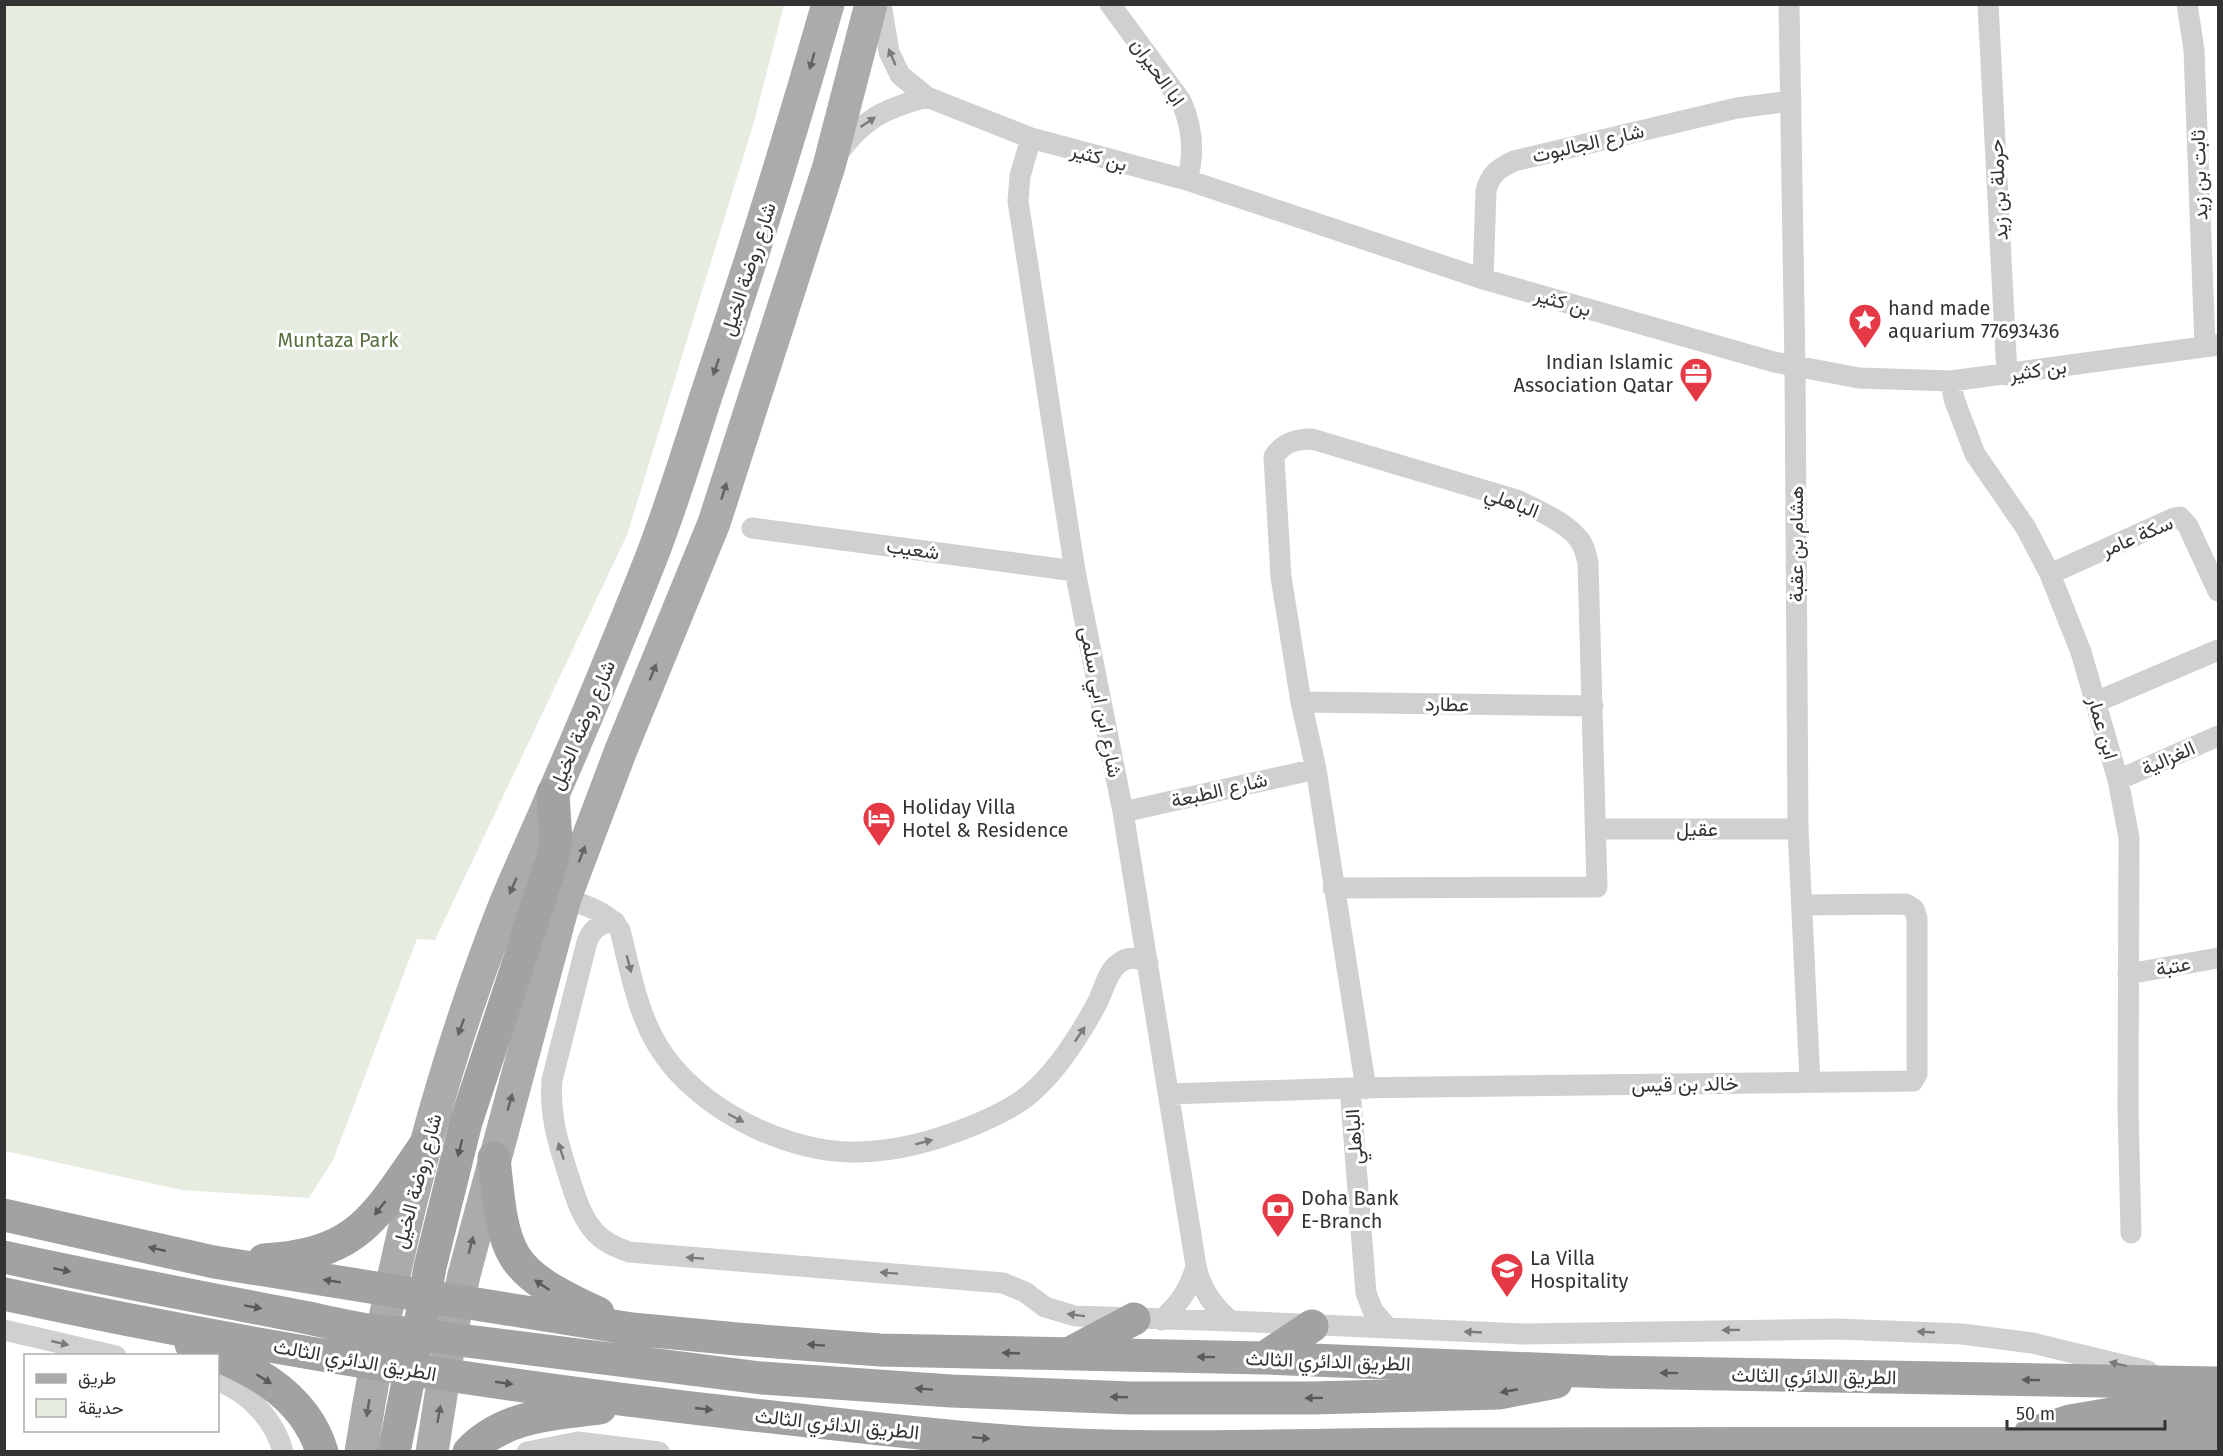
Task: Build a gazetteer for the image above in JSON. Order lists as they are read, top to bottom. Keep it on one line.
{"streets":{"highway":["الطريق الدائري الثالث"],"main road":["شارع روضة الخيل"],"street":["ابا الحيران","شارع الجالبوت","بن كثير","ثابت بن زيد","حرملة بن زيد","الباهلي","سكة عامر","هشام بن عقبة","شعيب","شارع ابن ابي سلمى","عطارد","ابن عمار","الغزالية","شارع الطبعة","عقيل","عتبة","خالد بن قيس"]},"crossings":[["ابا الحيران","بن كثير"],["شارع الجالبوت","بن كثير"],["شارع الجالبوت","هشام بن عقبة"],["بن كثير","ثابت بن زيد"],["بن كثير","حرملة بن زيد"],["بن كثير","هشام بن عقبة"],["بن كثير","شارع ابن ابي سلمى"],["بن كثير","ابن عمار"],["شارع روضة الخيل","الطريق الدائري الثالث"],["الباهلي","عطارد"],["الباهلي","شارع الطبعة"],["الباهلي","عقيل"],["الباهلي","خالد بن قيس"],["الباهلي","الطريق الدائري الثالث"],["سكة عامر","ابن عمار"],["هشام بن عقبة","عقيل"],["هشام بن عقبة","خالد بن قيس"],["شعيب","شارع ابن ابي سلمى"],["شارع ابن ابي سلمى","شارع الطبعة"],["شارع ابن ابي سلمى","خالد بن قيس"],["شارع ابن ابي سلمى","الطريق الدائري الثالث"],["ابن عمار","الغزالية"],["ابن عمار","عتبة"]],"parks":["Muntaza Park"],"places":{"place":["hand made aquarium 77693436"],"office":["Indian Islamic Association Qatar"],"hotel":["Holiday Villa Hotel & Residence"],"bank":["Doha Bank E-Branch"],"school or university":["La Villa Hospitality"]},"legend":["طريق","حديقة"],"scale_bar":"50 m"}
